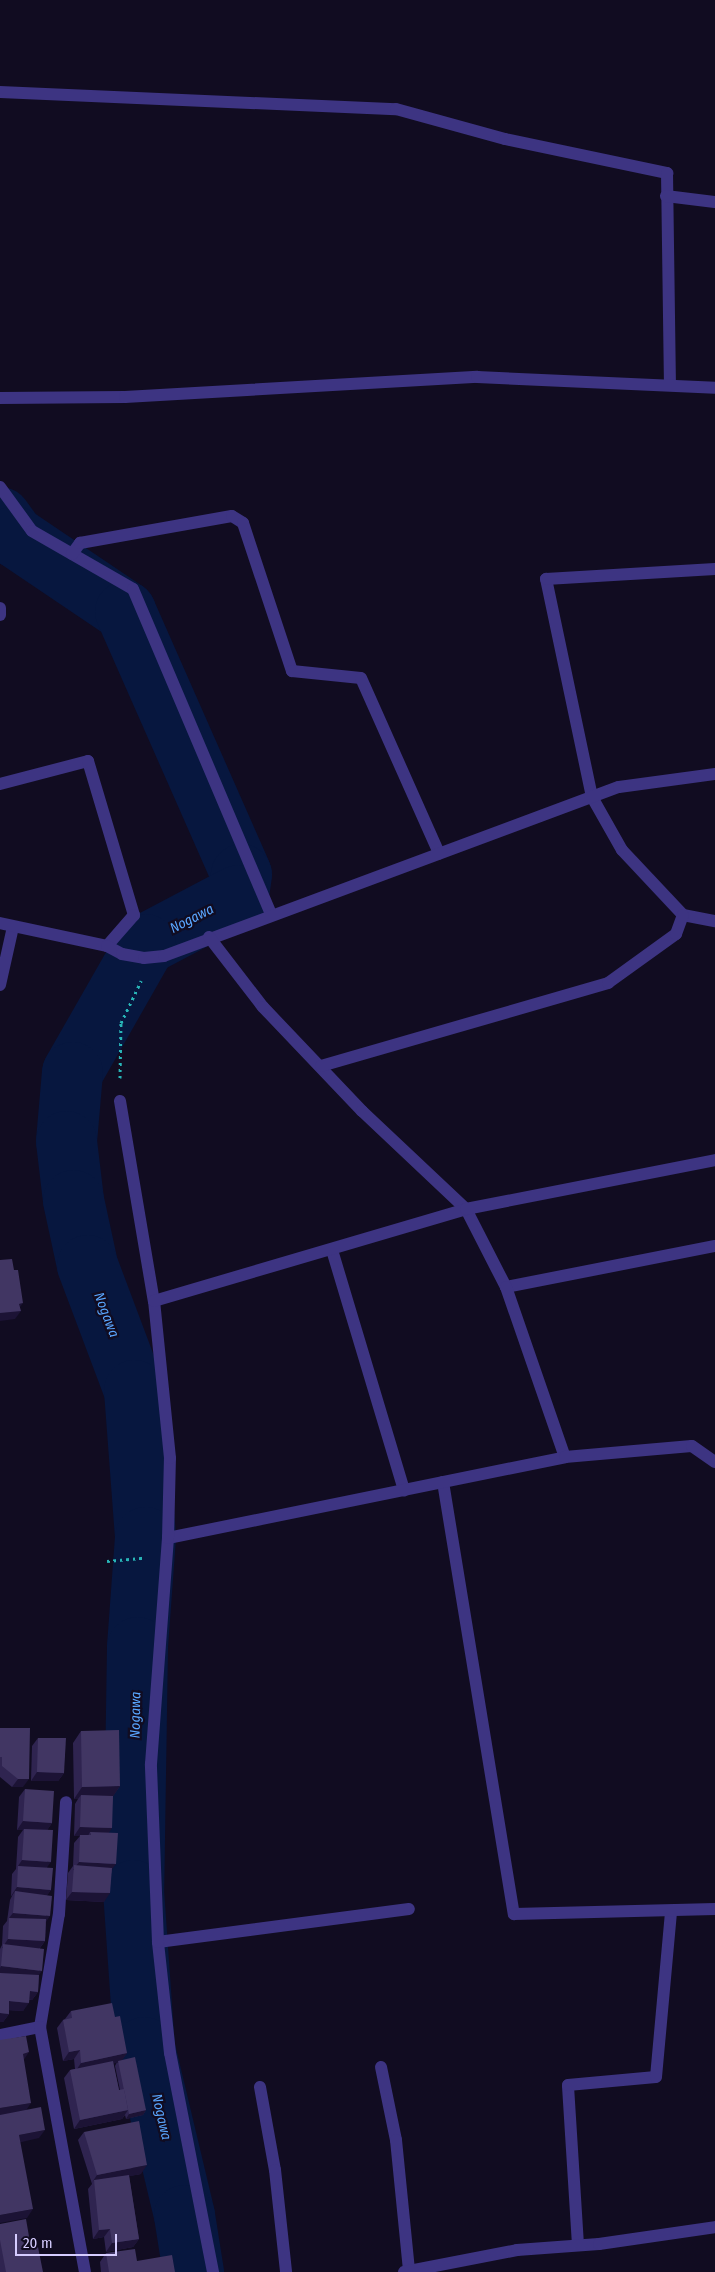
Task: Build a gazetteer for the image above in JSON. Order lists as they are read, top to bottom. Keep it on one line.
{"water":["Nogawa"],"scale_bar":"20 m"}
